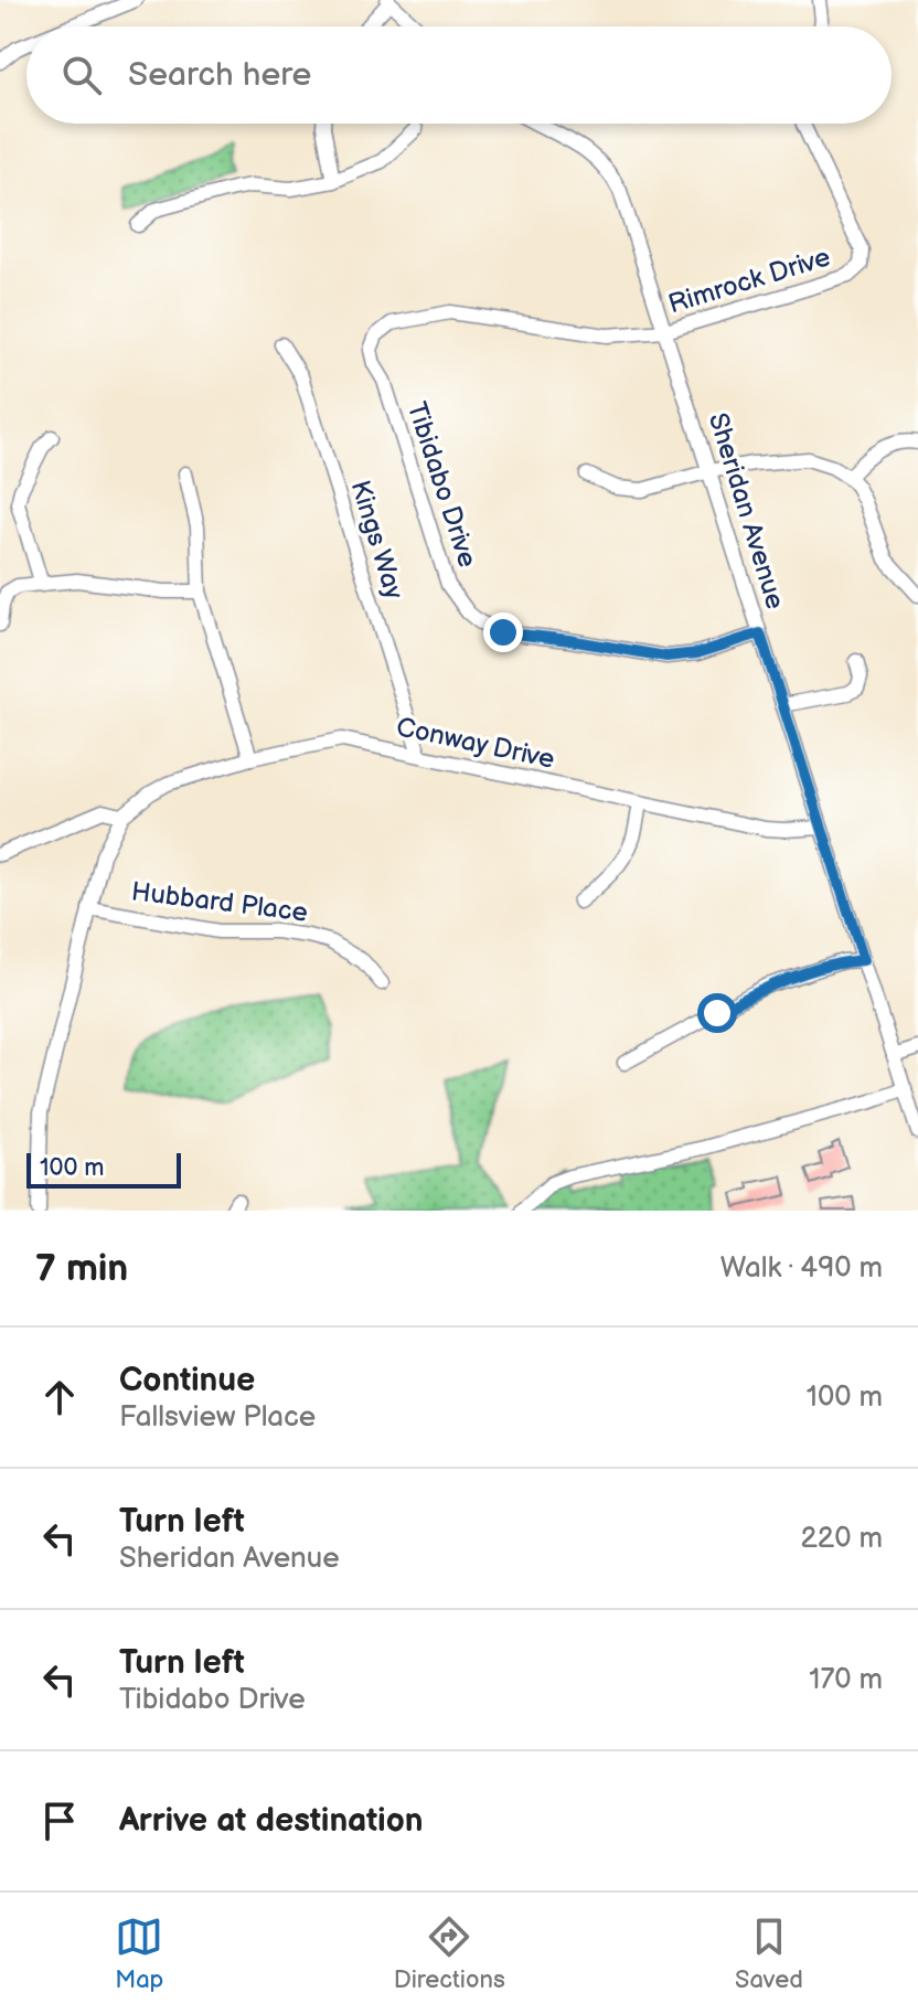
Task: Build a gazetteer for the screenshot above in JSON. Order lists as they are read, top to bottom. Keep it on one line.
{"streets":{"street":["Rimrock Drive","Tibidabo Drive","Sheridan Avenue","Kings Way","Conway Drive","Hubbard Place"]},"crossings":[["Rimrock Drive","Tibidabo Drive"],["Rimrock Drive","Sheridan Avenue"],["Tibidabo Drive","Sheridan Avenue"],["Sheridan Avenue","Conway Drive"],["Kings Way","Conway Drive"]],"scale_bar":"100 m","page":{"search":"Search here","scale":"100 m","heading":["7 min","Walk · 490 m"],"list":[["Continue","Fallsview Place","100 m"],["Turn left","Sheridan Avenue","220 m"],["Turn left","Tibidabo Drive","170 m"],"Arrive at destination"],"nav":["Map","Directions","Saved"]}}
